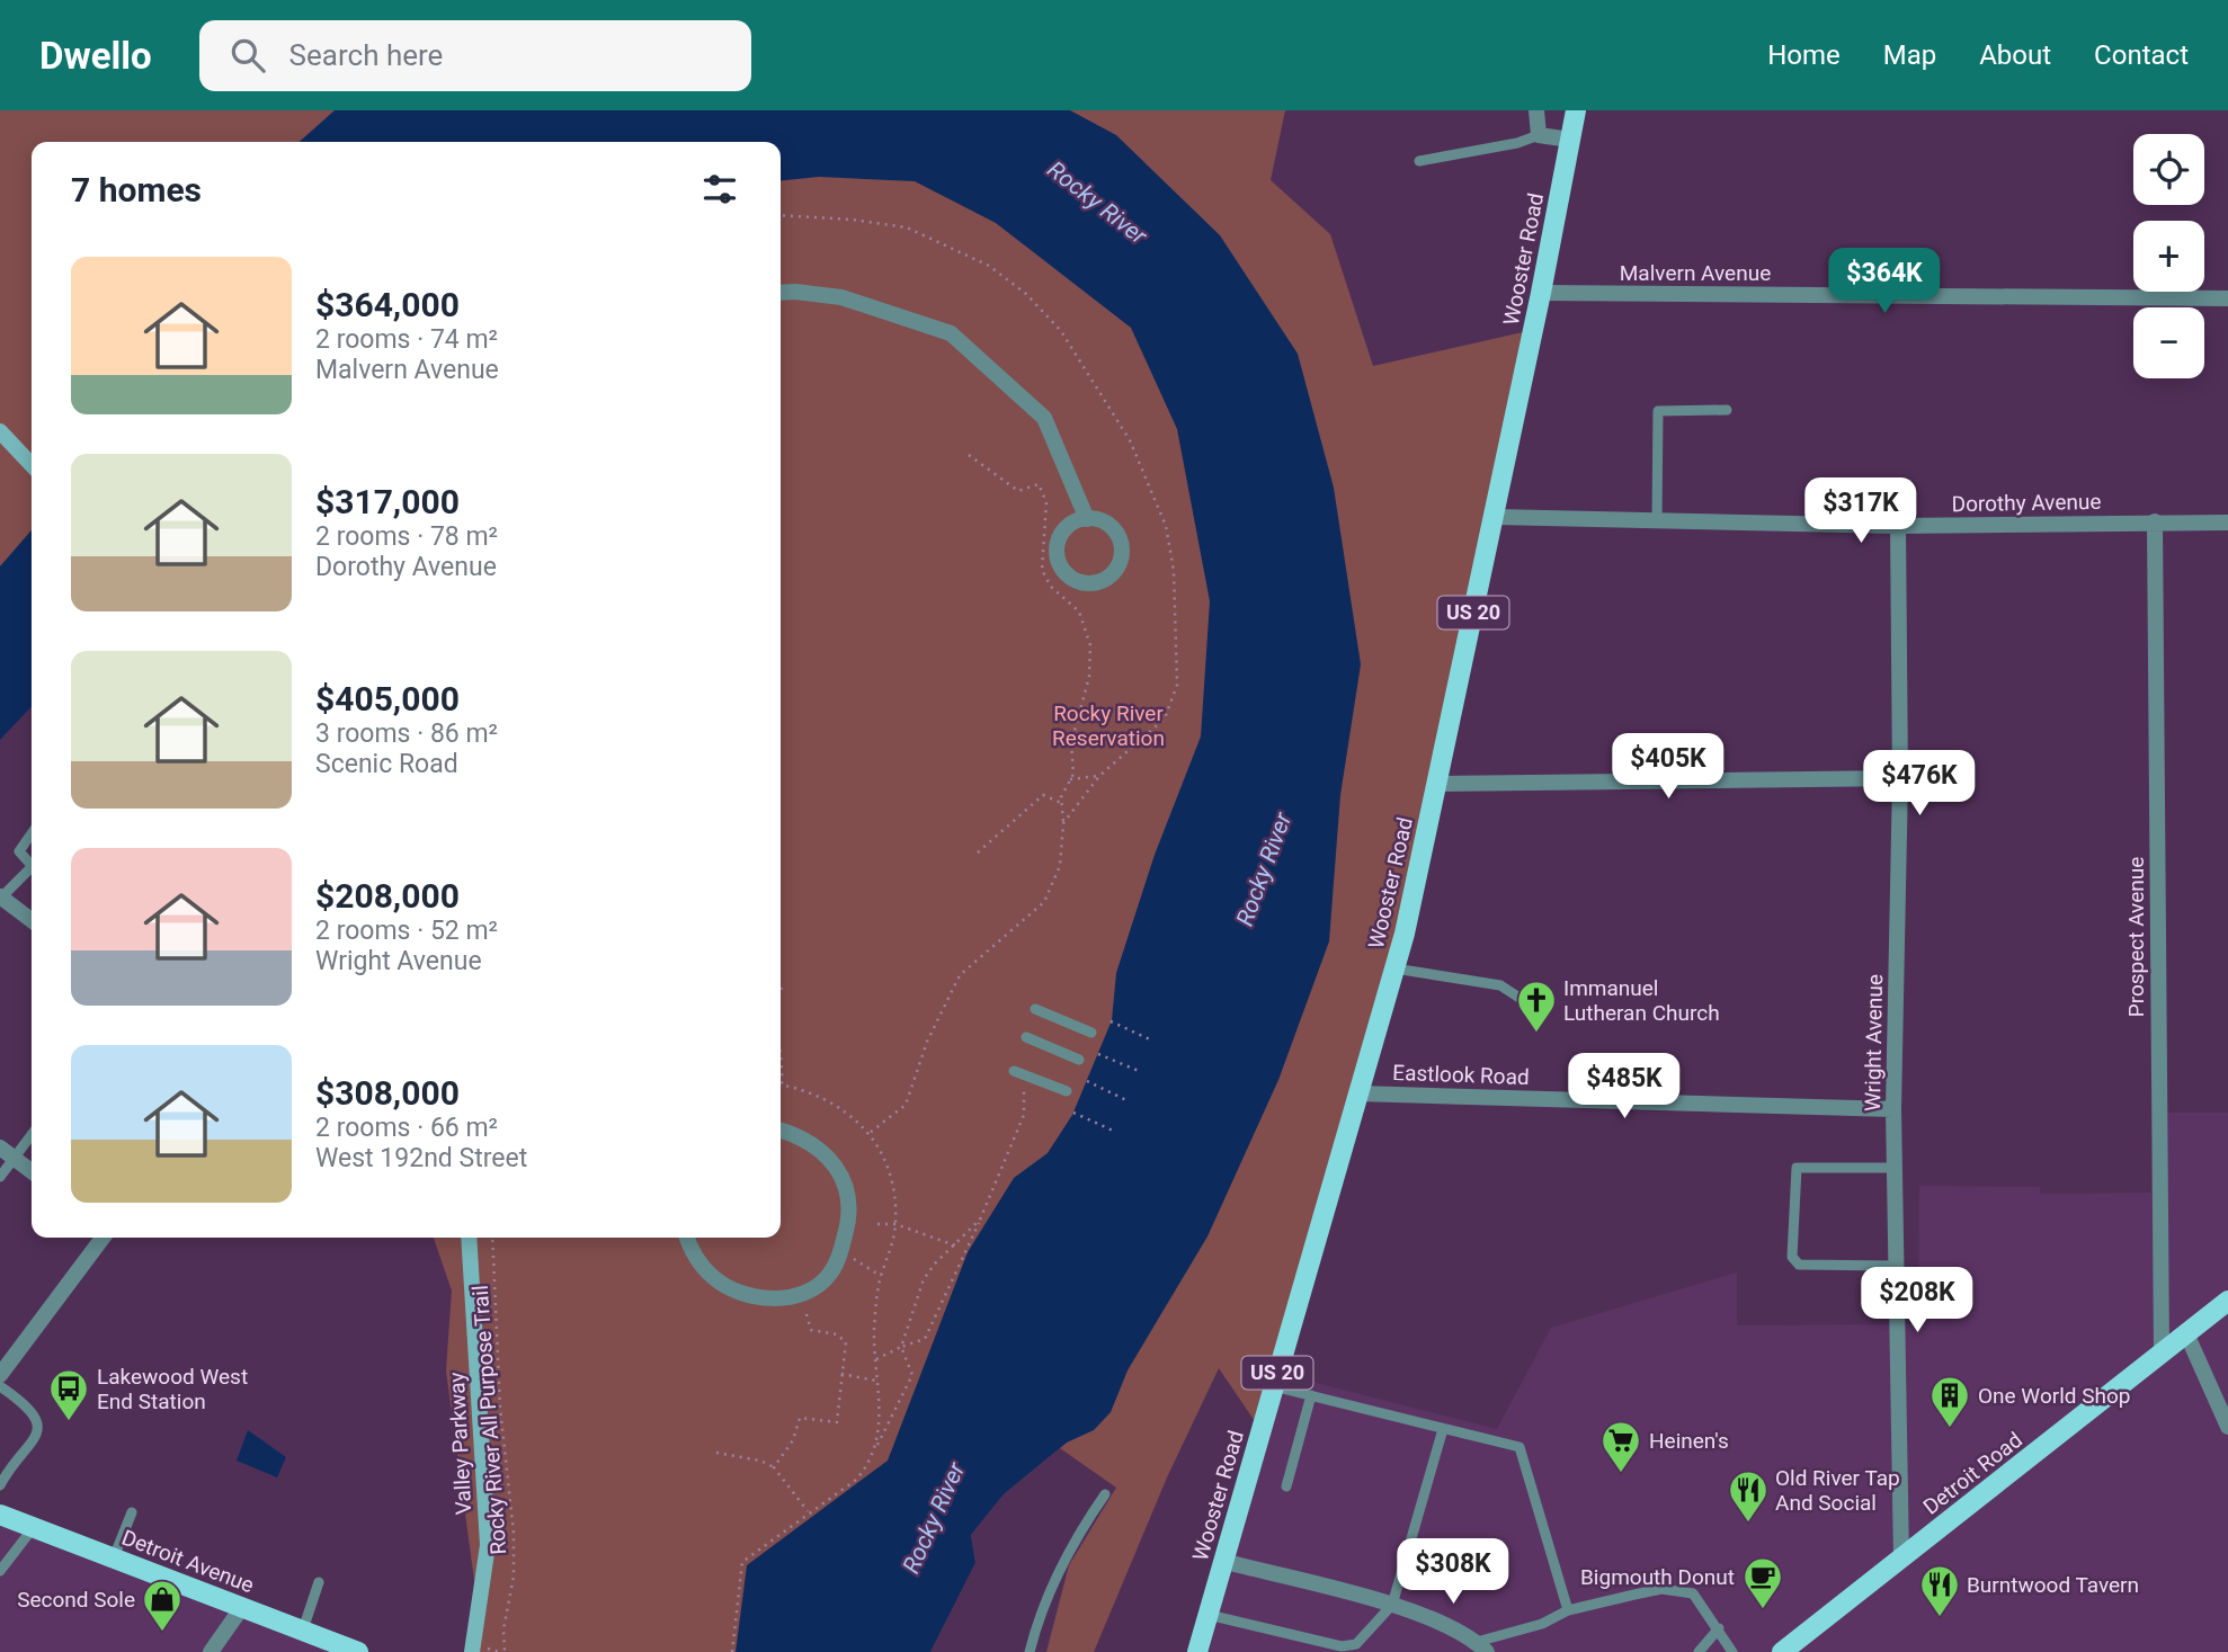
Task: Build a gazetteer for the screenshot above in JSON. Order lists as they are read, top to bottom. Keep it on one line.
{"streets":{"main road":["Wooster Road","US 20","Detroit Road","Detroit Avenue"],"street":["Malvern Avenue","Dorothy Avenue","Prospect Avenue","Wright Avenue","Eastlook Road","Valley Parkway"],"path":["Rocky River All Purpose Trail"]},"crossings":[["Wooster Road","Malvern Avenue"],["Wooster Road","Dorothy Avenue"],["Wooster Road","Eastlook Road"],["Dorothy Avenue","Prospect Avenue"],["Dorothy Avenue","Wright Avenue"],["Prospect Avenue","Detroit Road"],["Wright Avenue","Eastlook Road"],["Wright Avenue","Detroit Road"]],"water":["Rocky River"],"parks":["Rocky River Reservation"],"places":{"church":["Immanuel Lutheran Church"],"bus stop":["Lakewood West End Station"],"building":["One World Shop"],"supermarket":["Heinen's"],"restaurant":["Old River Tap And Social","Burntwood Tavern"],"cafe":["Bigmouth Donut"],"shop":["Second Sole"]},"page":{"header":"Dwello","search":"Search here","nav":["Home","Map","About","Contact"],"map_buttons":["+","−"],"heading":"7 homes","list":[{"name":"$364,000","note":"2 rooms · 74 m² · Malvern Avenue"},{"name":"$317,000","note":"2 rooms · 78 m² · Dorothy Avenue"},{"name":"$405,000","note":"3 rooms · 86 m² · Scenic Road"},{"name":"$208,000","note":"2 rooms · 52 m² · Wright Avenue"},{"name":"$308,000","note":"2 rooms · 66 m² · West 192nd Street"}],"price":["$364K","$317K","$405K","$476K","$485K","$208K","$308K"]}}
